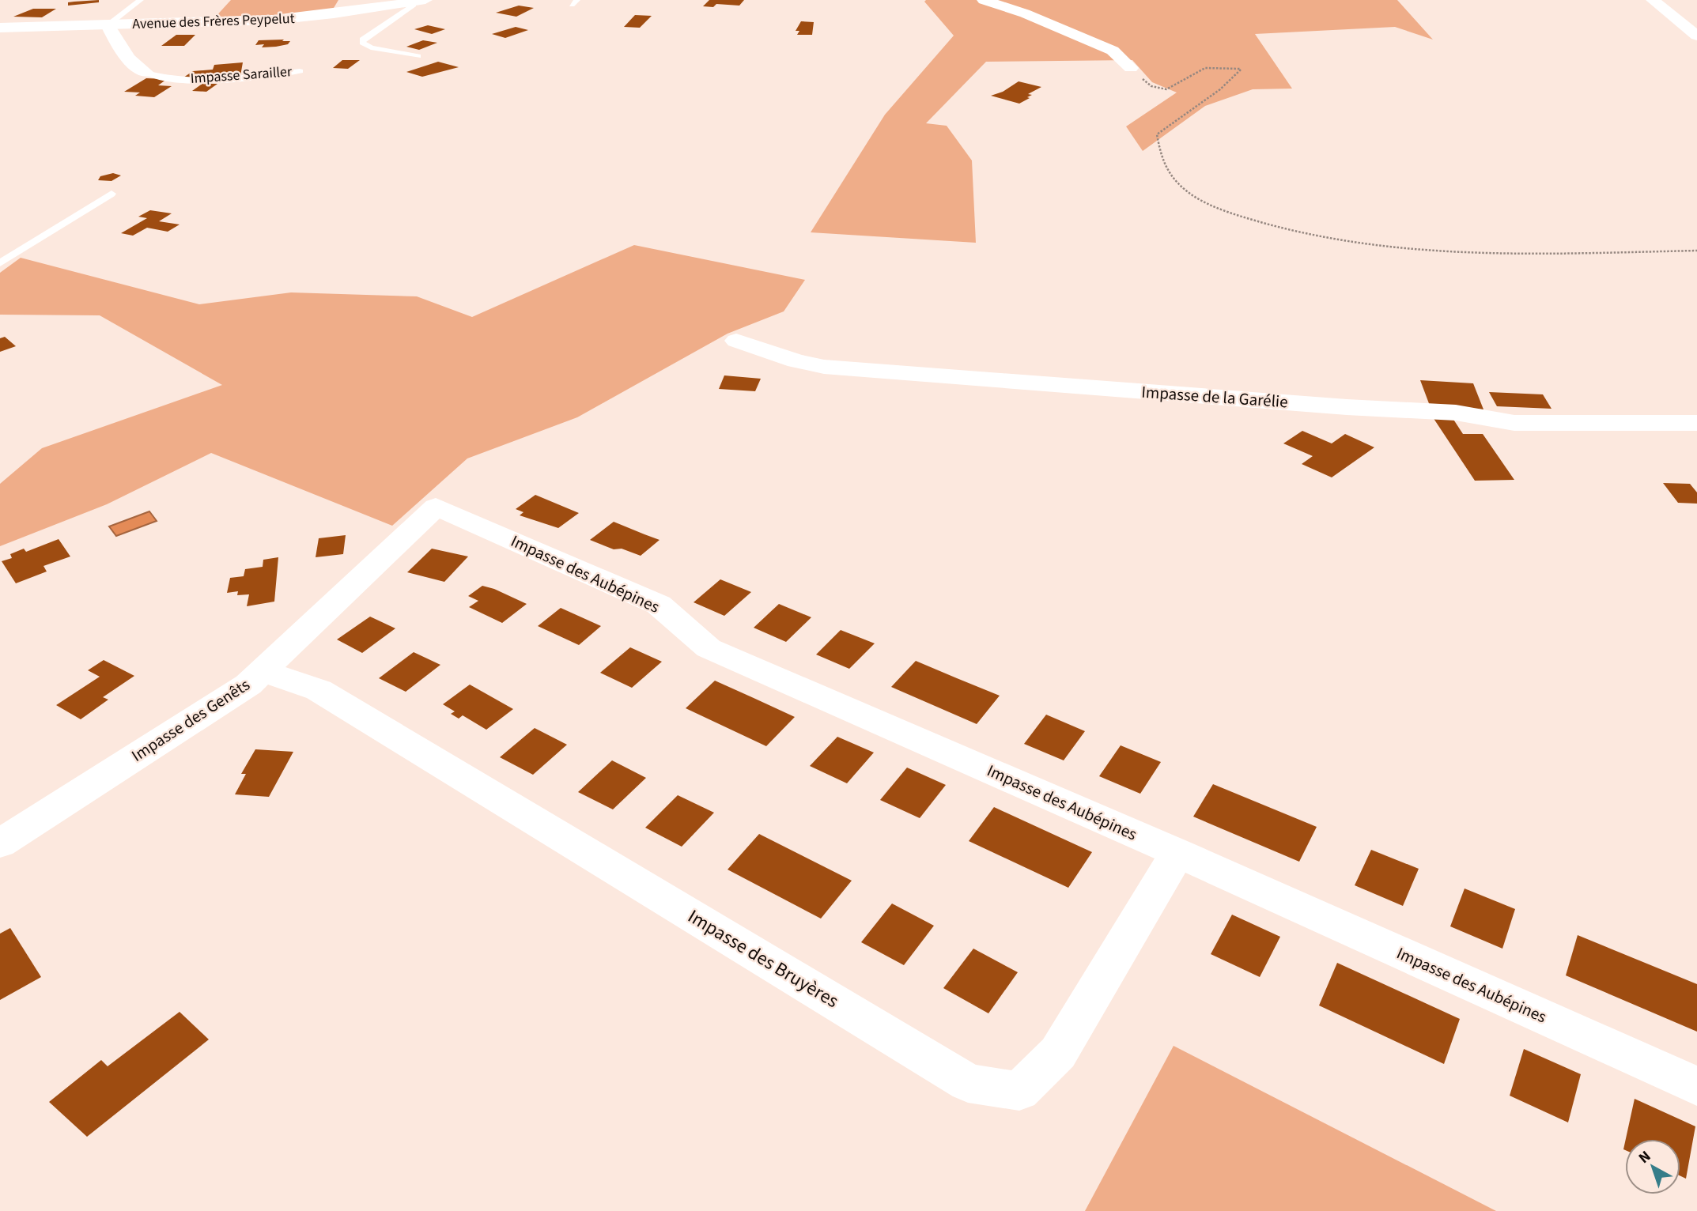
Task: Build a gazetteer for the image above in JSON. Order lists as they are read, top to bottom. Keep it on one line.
{"streets":{"street":["Avenue des Frères Peypelut","Impasse Sarailler","Impasse de la Garélie","Impasse des Aubépines","Impasse des Genêts","Impasse des Bruyères"]},"crossings":[["Avenue des Frères Peypelut","Impasse Sarailler"],["Impasse des Aubépines","Impasse des Genêts"],["Impasse des Aubépines","Impasse des Bruyères"],["Impasse des Genêts","Impasse des Bruyères"]],"north":"top left"}
